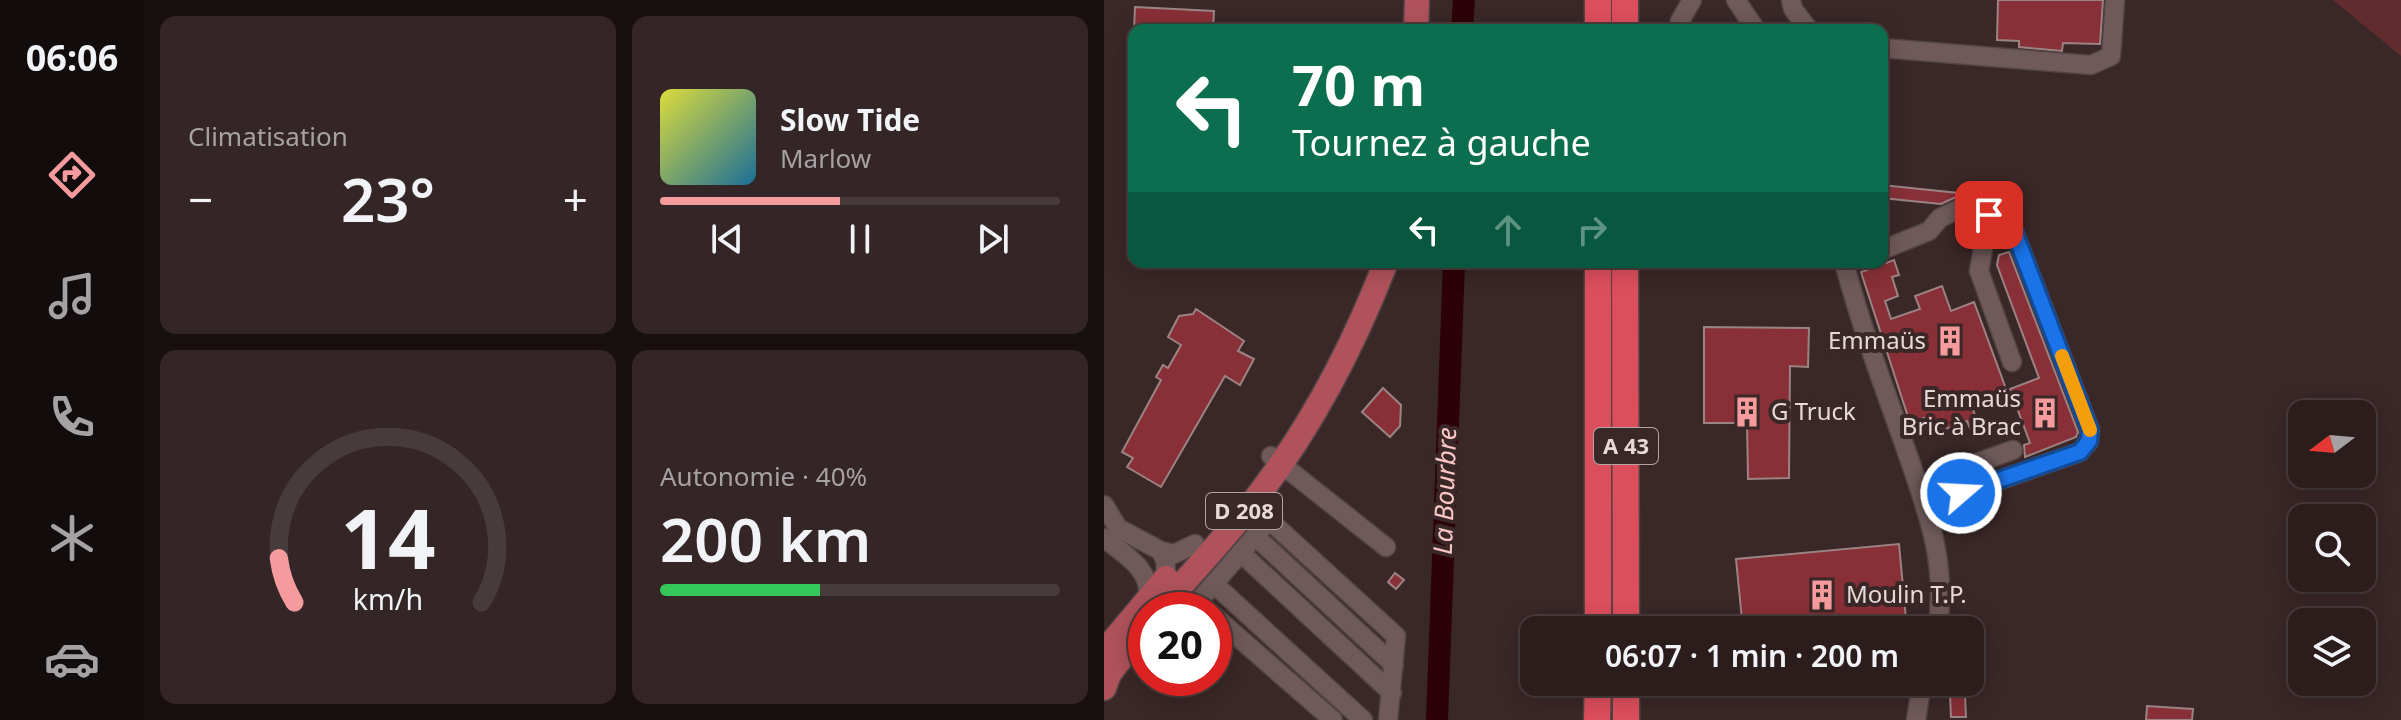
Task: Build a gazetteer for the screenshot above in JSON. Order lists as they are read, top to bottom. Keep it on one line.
{"streets":{"highway":["A 43"],"main road":["D 208"]},"water":["La Bourbre"],"places":{"building":["Emmaüs","G Truck","Emmaüs Bric à Brac","Moulin T.P."]},"north":"left","page":{"tabs":"06:06","tile":["Climatisation",["Autonomie · 40%","200 km"]],"turn":["70 m","Tournez à gauche"],"song":["Slow Tide","Marlow"],"heat":["−","23°","+"],"limit":"20","trip":"06:07 · 1 min · 200 m","gauge":["14","km/h"]}}
